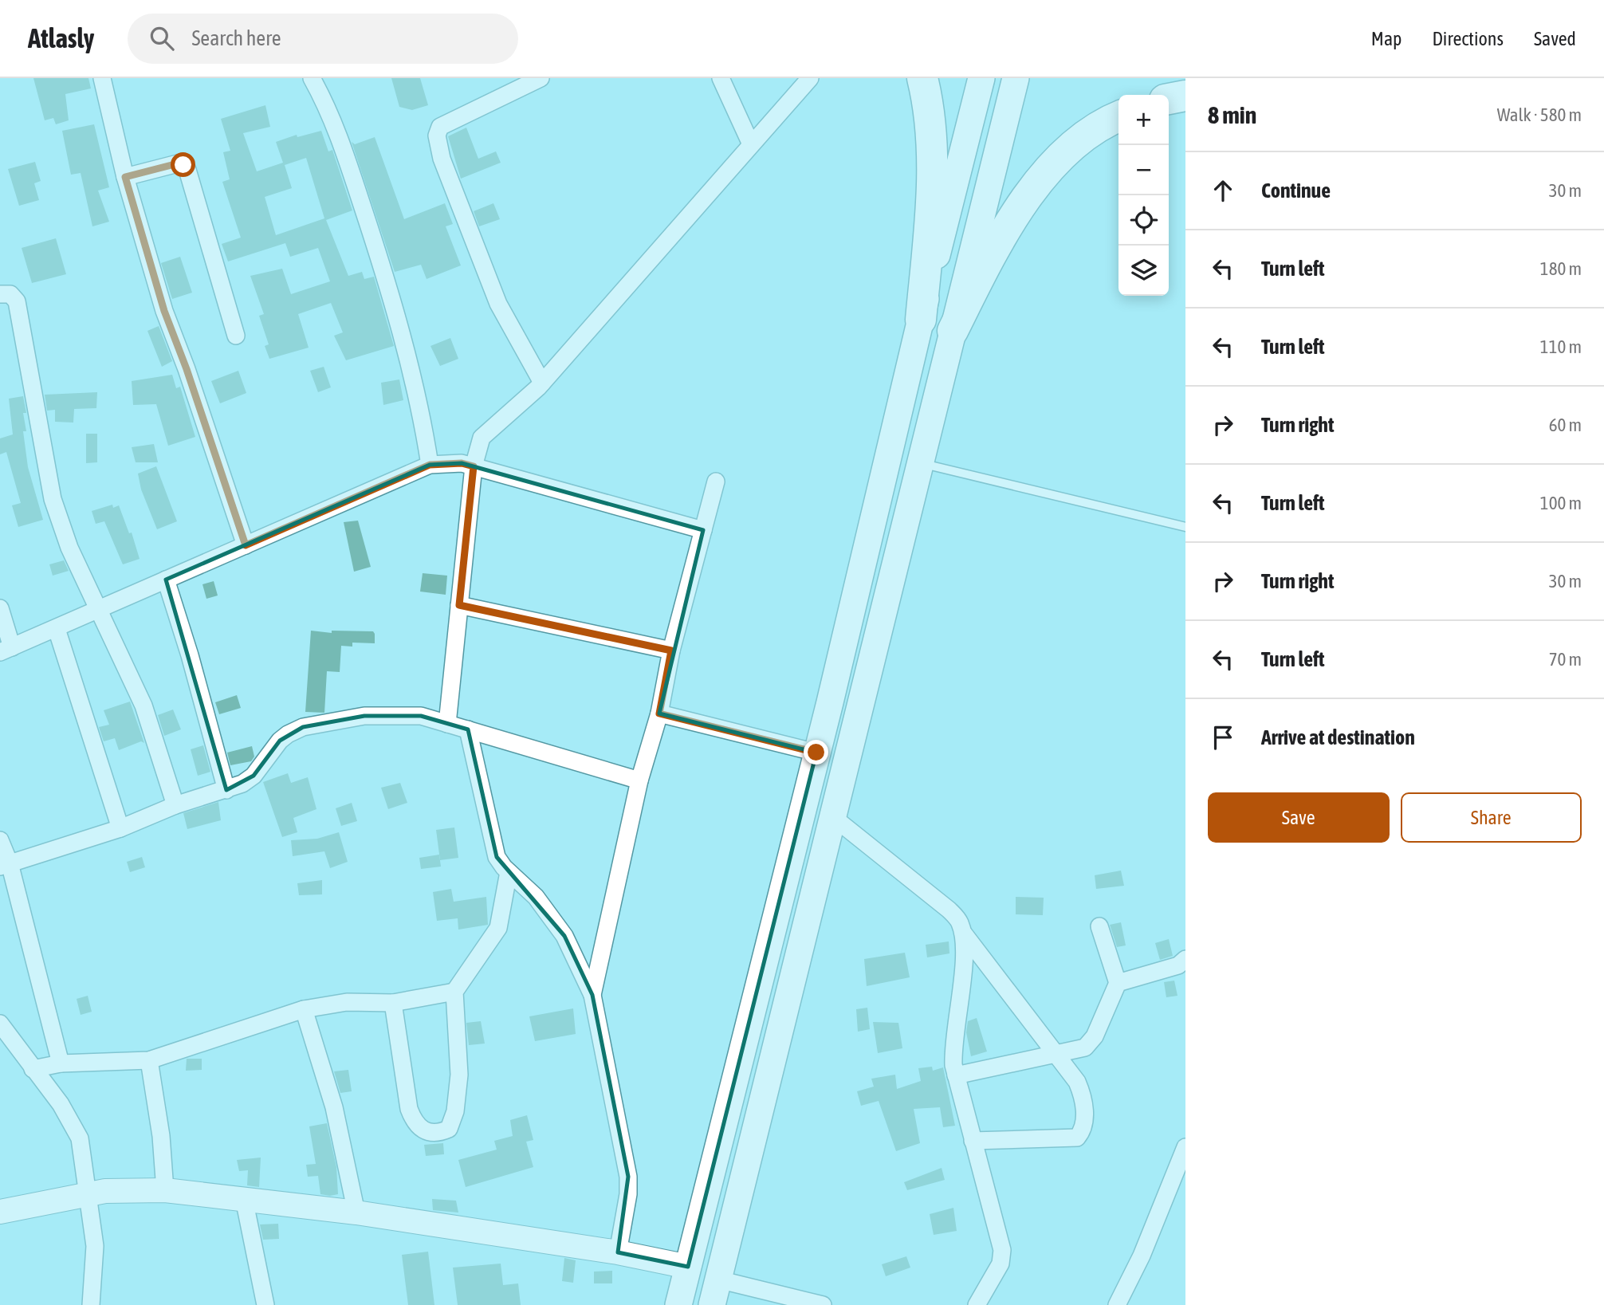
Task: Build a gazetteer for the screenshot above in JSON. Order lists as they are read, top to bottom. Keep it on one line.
{"page":{"header":"Atlasly","search":"Search here","nav":["Map","Directions","Saved"],"heading":["8 min","Walk · 580 m"],"map_buttons":["+","−"],"list":[["Continue","30 m"],["Turn left","180 m"],["Turn left","110 m"],["Turn right","60 m"],["Turn left","100 m"],["Turn right","30 m"],["Turn left","70 m"],"Arrive at destination"],"buttons":["Save","Share"]}}
